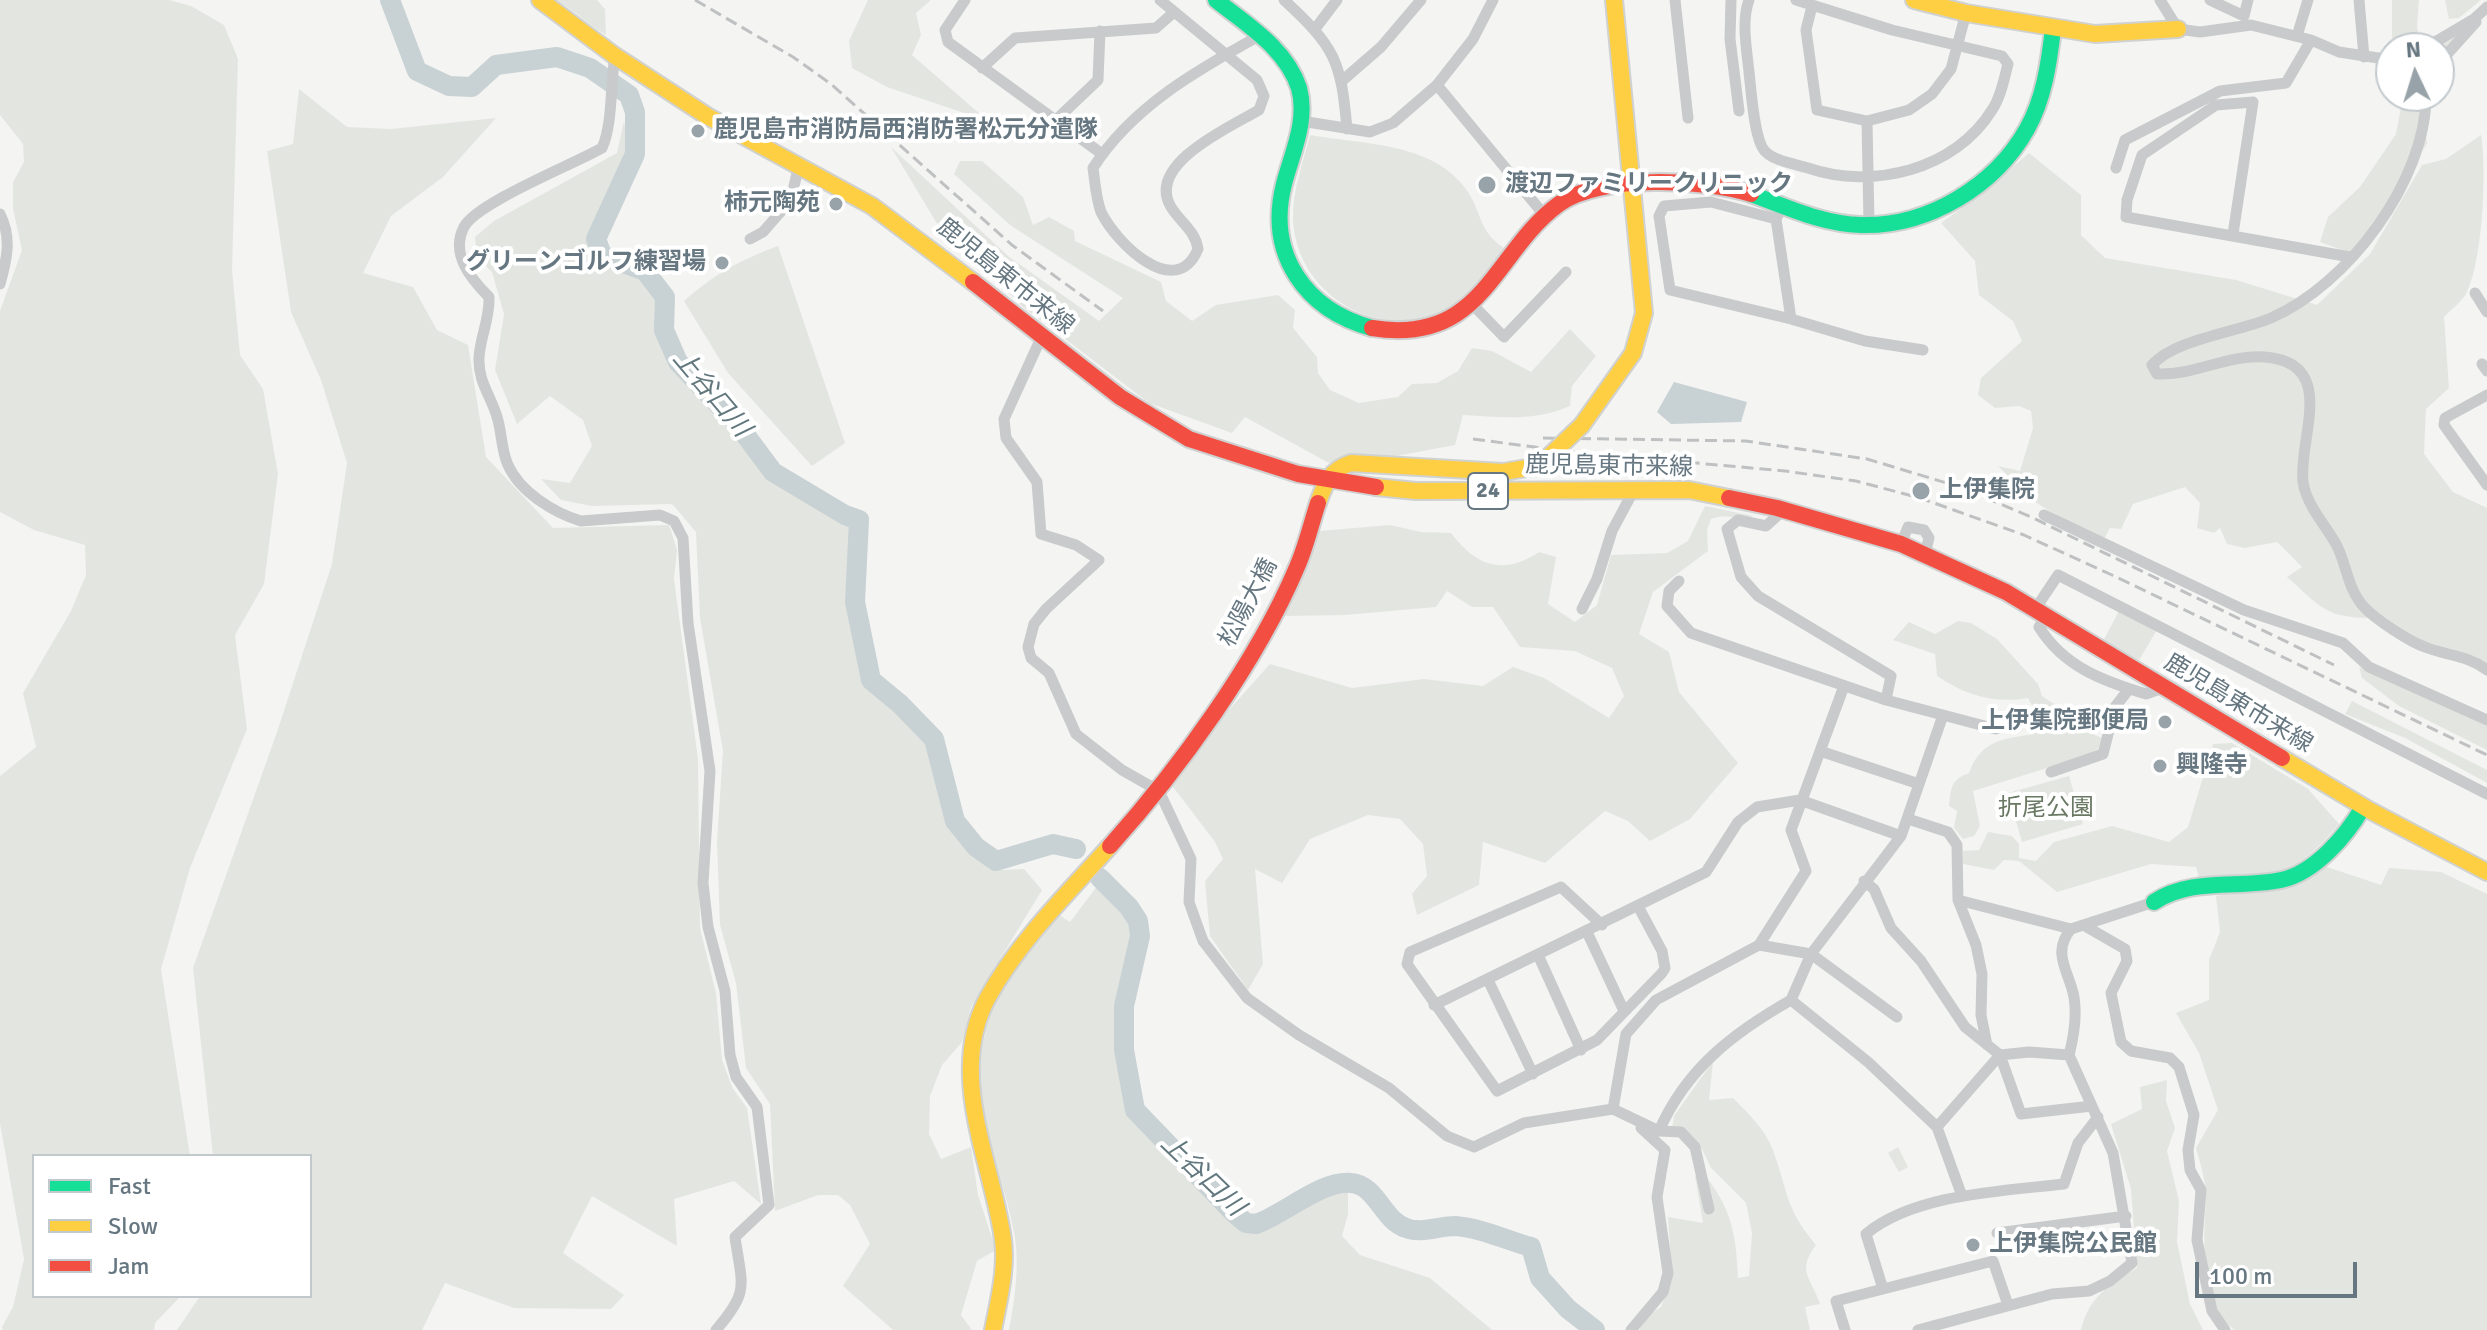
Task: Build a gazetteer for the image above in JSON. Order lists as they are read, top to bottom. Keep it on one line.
{"streets":{"street":["鹿児島東市来線","24","松陽大橋"]},"crossings":[["鹿児島東市来線","松陽大橋"]],"water":["上谷口川"],"parks":["折尾公園"],"places":["鹿児島市消防局西消防署松元分遣隊","渡辺ファミリークリニック","柿元陶苑","グリーンゴルフ練習場","上伊集院","上伊集院郵便局","興隆寺","上伊集院公民館"],"legend":["Fast","Slow","Jam"],"scale_bar":"100 m","north":"top"}
